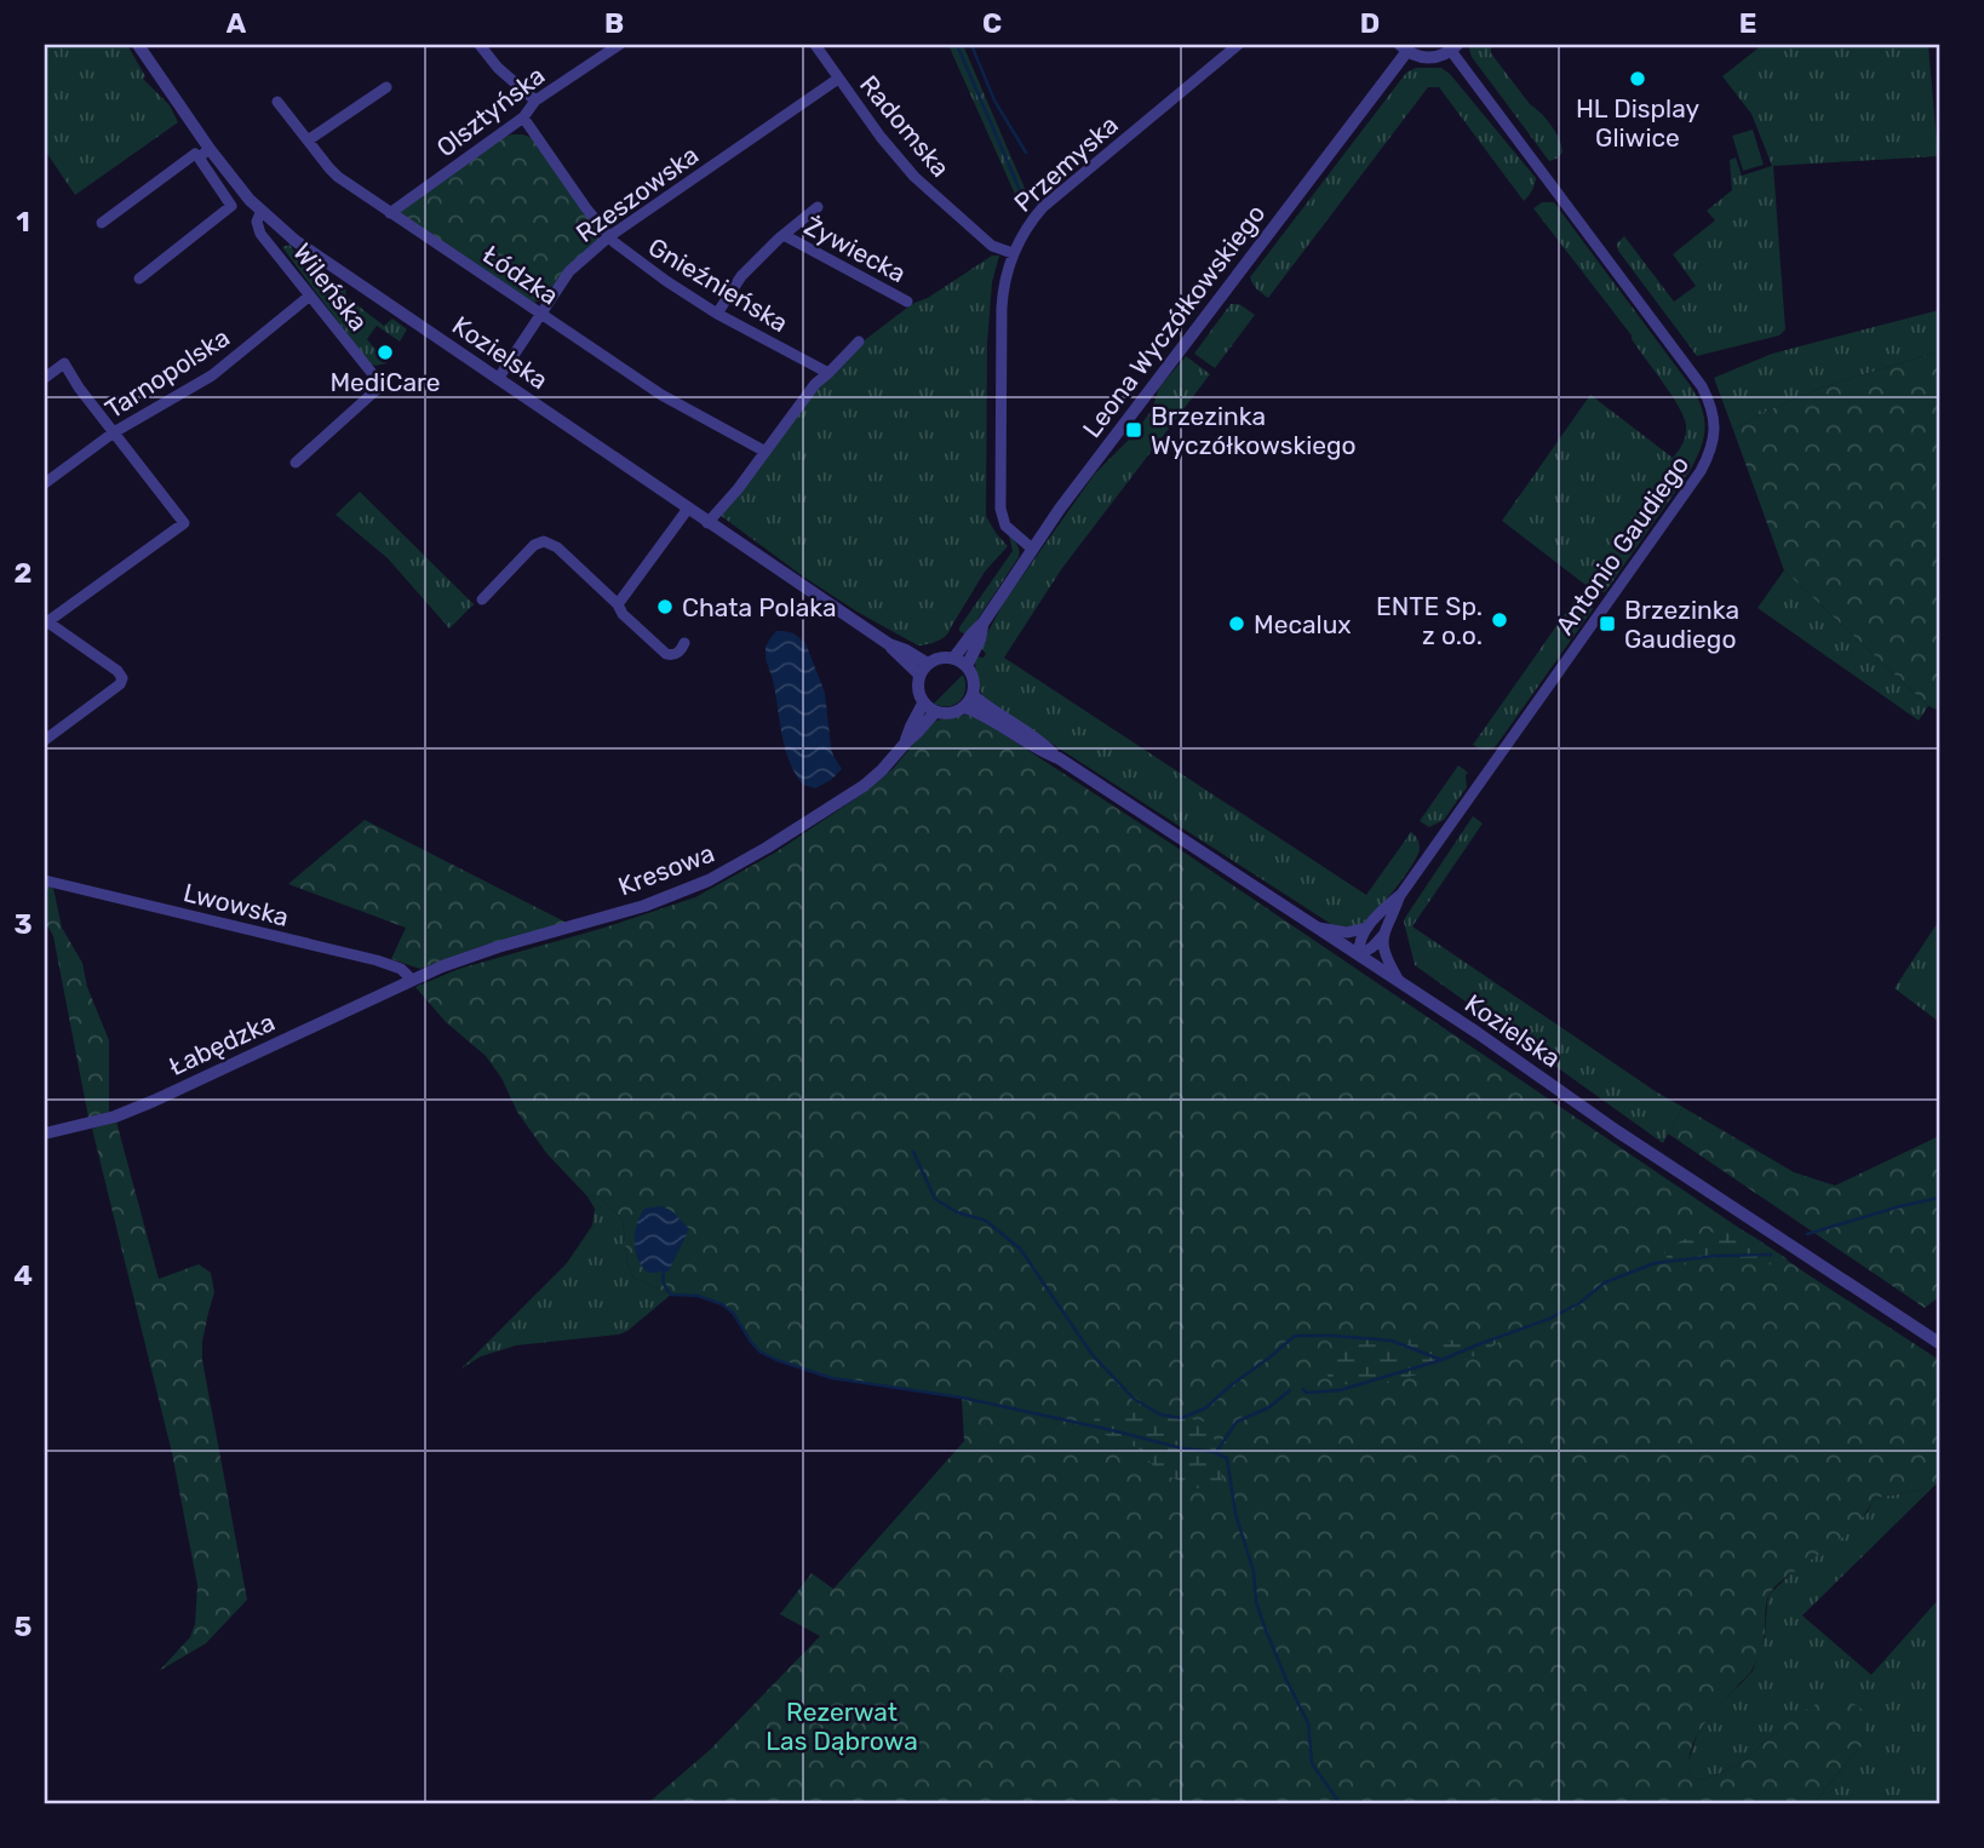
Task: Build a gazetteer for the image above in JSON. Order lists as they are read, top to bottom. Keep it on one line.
{"streets":{"street":["Olsztyńska","Radomska","Przemyska","Rzeszowska","Żywiecka","Łódzka","Gnieźnieńska","Wileńska","Leona Wyczółkowskiego","Kozielska","Tarnopolska","Antonio Gaudiego","Kresowa","Lwowska","Łabędzka"]},"crossings":[["Olsztyńska","Łódzka"],["Olsztyńska","Gnieźnieńska"],["Radomska","Przemyska"],["Radomska","Rzeszowska"],["Przemyska","Leona Wyczółkowskiego"],["Rzeszowska","Łódzka"],["Rzeszowska","Gnieźnieńska"],["Rzeszowska","Kozielska"],["Żywiecka","Gnieźnieńska"],["Wileńska","Kozielska"],["Wileńska","Tarnopolska"],["Leona Wyczółkowskiego","Kozielska"],["Leona Wyczółkowskiego","Kresowa"],["Kozielska","Antonio Gaudiego"],["Kozielska","Kresowa"],["Kresowa","Lwowska"],["Kresowa","Łabędzka"],["Lwowska","Łabędzka"]],"parks":["Rezerwat Las Dąbrowa"],"places":{"other":["HL Display Gliwice","MediCare","Chata Polaka","ENTE Sp. z o.o.","Mecalux"],"transit":["Brzezinka Wyczółkowskiego","Brzezinka Gaudiego"]},"grid":{"columns":["A","B","C","D","E"],"rows":["1","2","3","4","5"]}}
